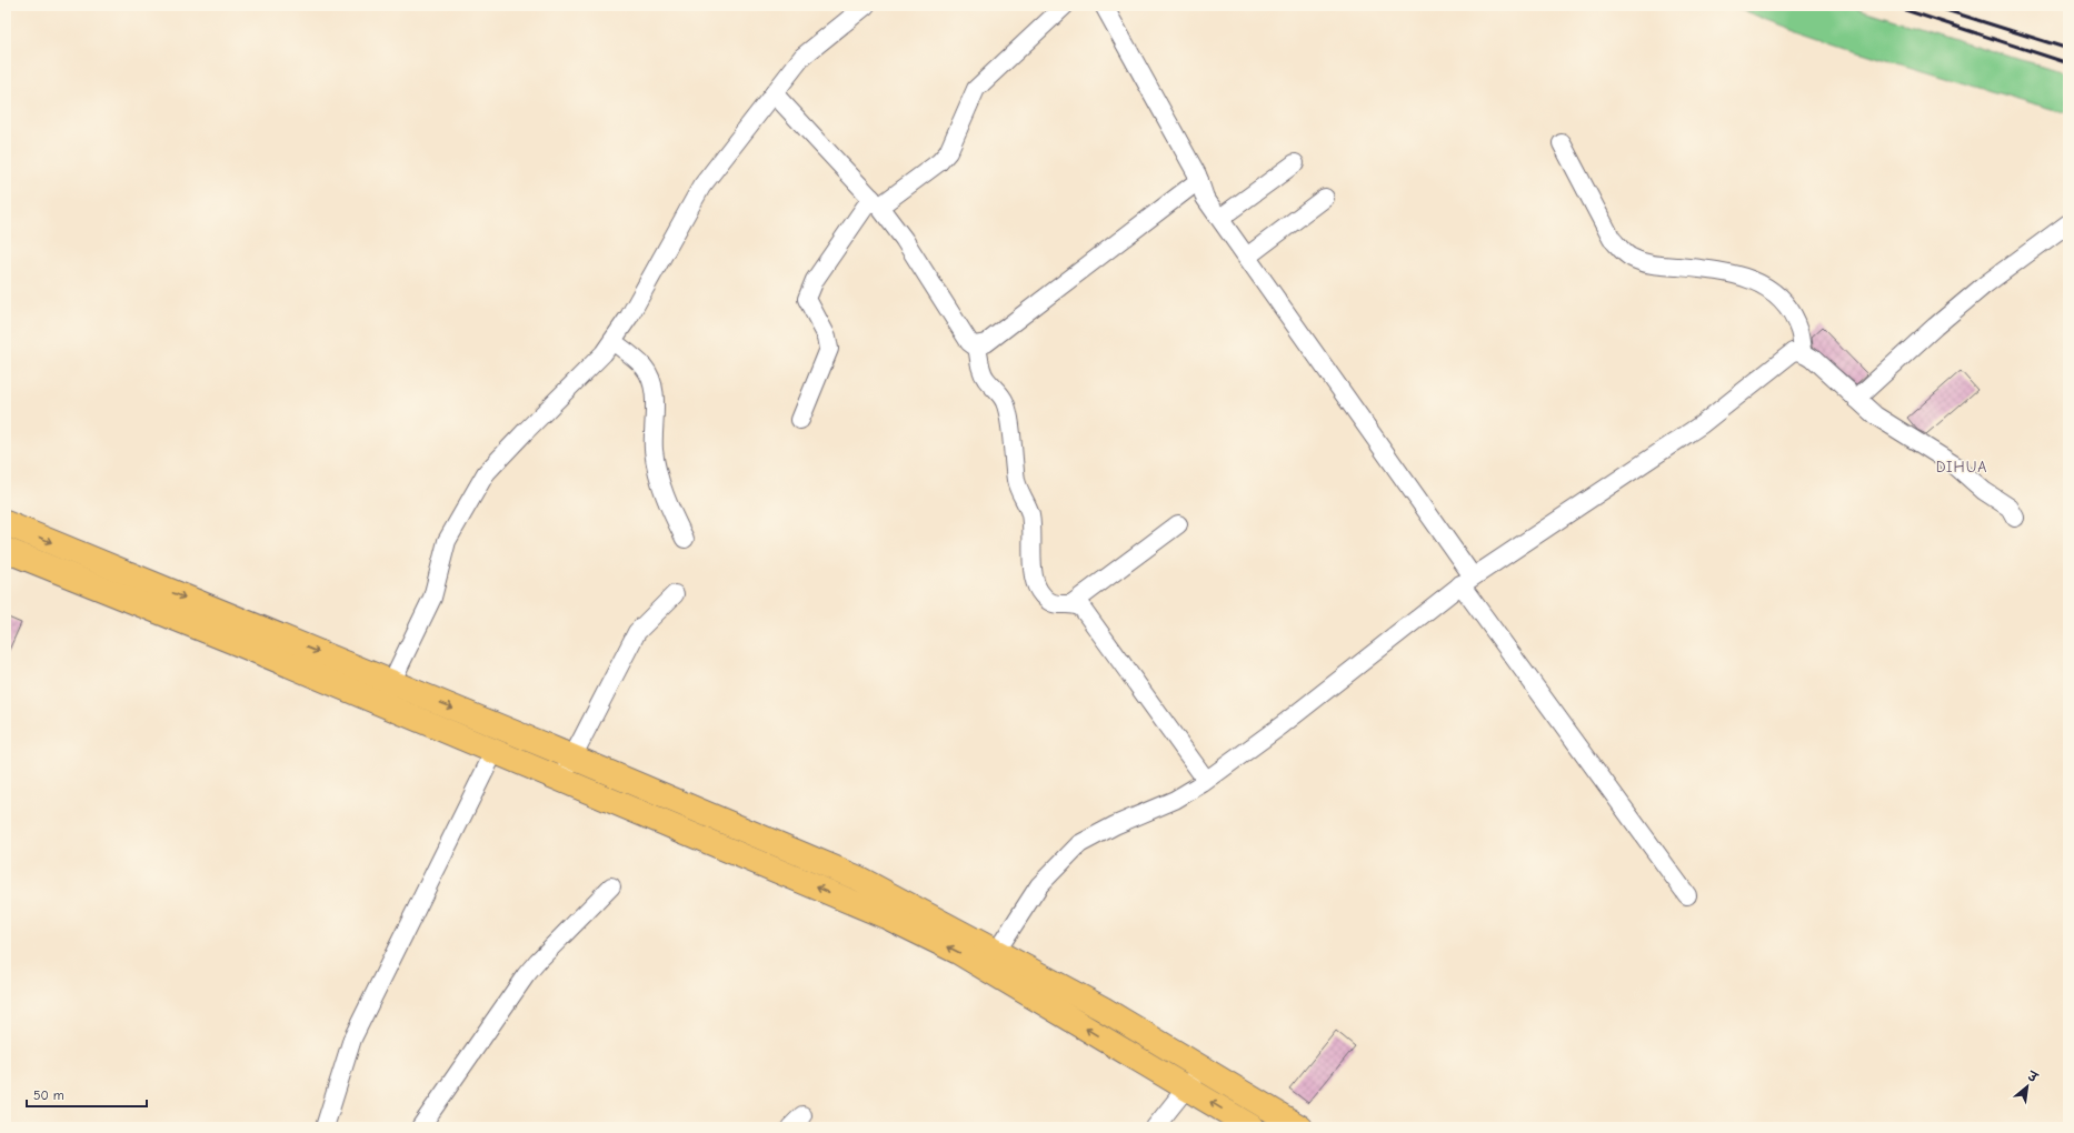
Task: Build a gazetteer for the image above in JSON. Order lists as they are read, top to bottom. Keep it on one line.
{"districts":["DIHUA"],"scale_bar":"50 m","north":"top right"}
